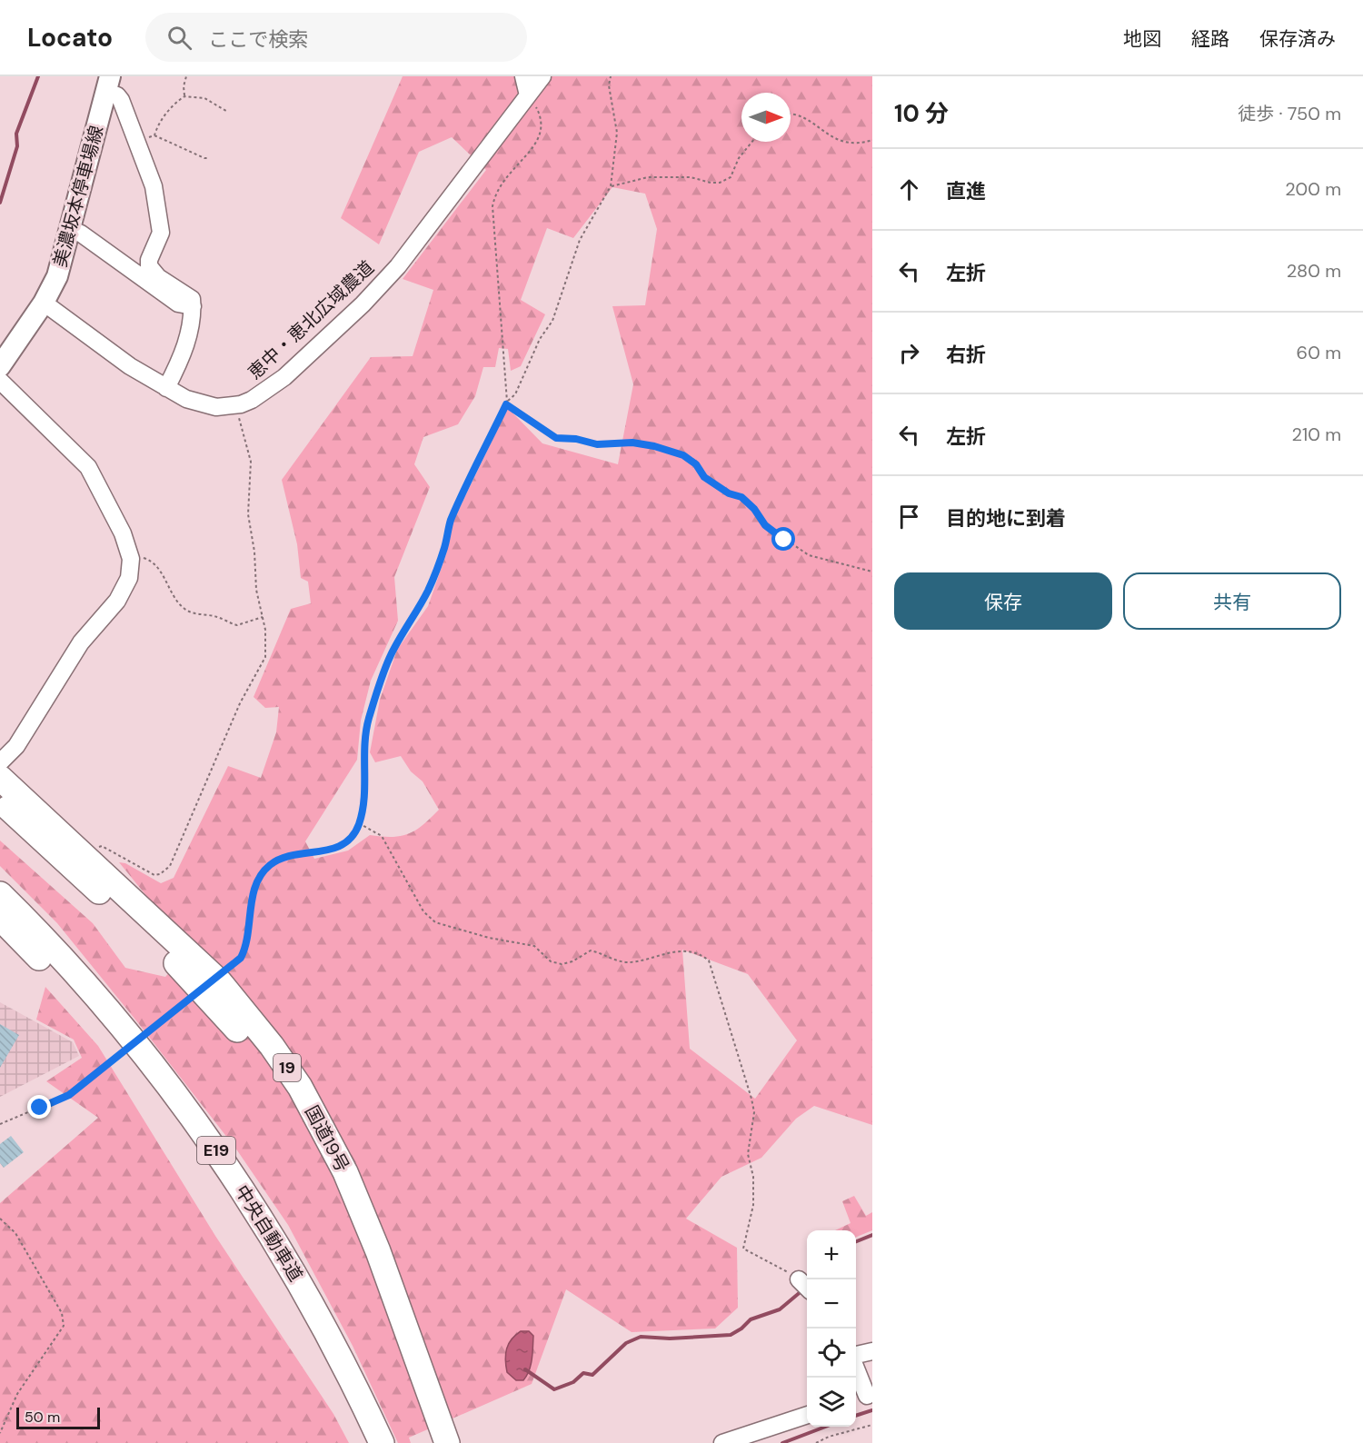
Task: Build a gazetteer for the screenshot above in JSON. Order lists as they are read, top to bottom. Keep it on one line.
{"streets":{"highway":["19","国道19号","E19","中央自動車道"],"main road":["美濃坂本停車場線"],"street":["恵中・恵北広域農道"]},"crossings":[["美濃坂本停車場線","恵中・恵北広域農道"]],"scale_bar":"50 m","north":"right","page":{"header":"Locato","search":"ここで検索","nav":["地図","経路","保存済み"],"heading":["10 分","徒歩 · 750 m"],"list":[["直進","200 m"],["左折","280 m"],["右折","60 m"],["左折","210 m"],"目的地に到着"],"buttons":["保存","共有"],"map_buttons":["+","−"],"scale":"50 m"}}
